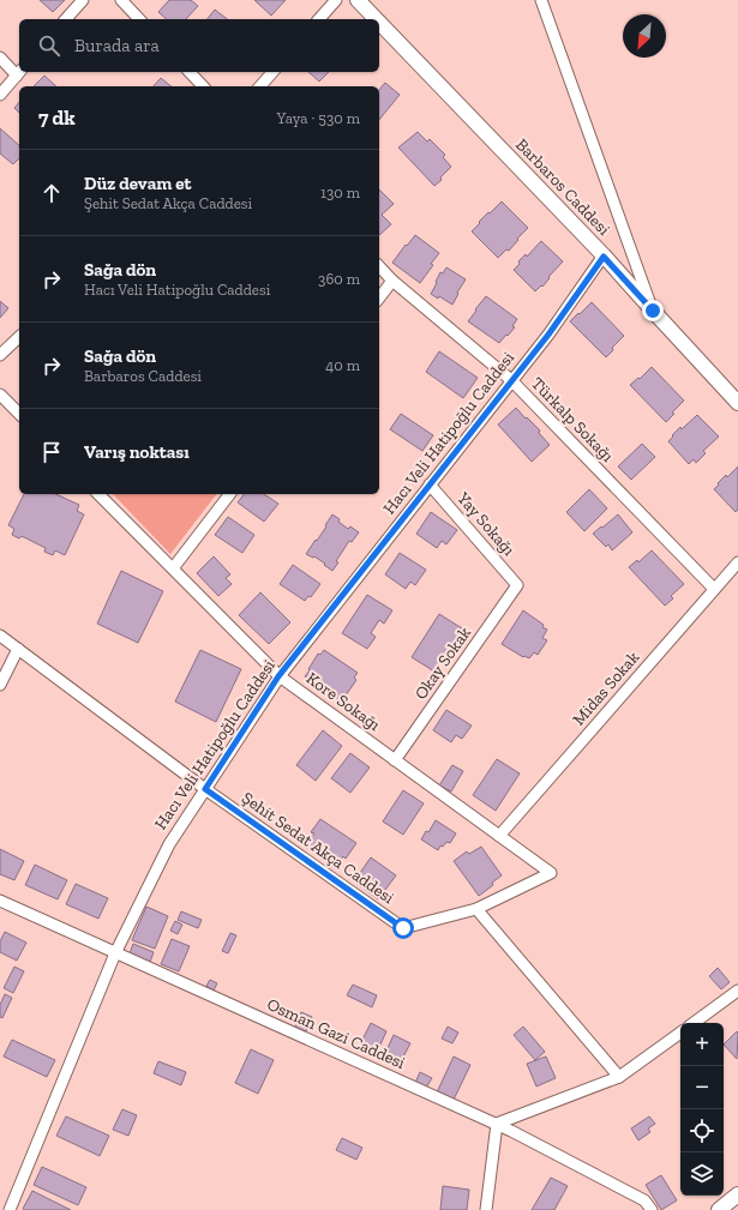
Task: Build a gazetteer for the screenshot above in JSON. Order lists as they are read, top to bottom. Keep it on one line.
{"streets":{"street":["Barbaros Caddesi","Türkalp Sokağı","Hacı Veli Hatipoğlu Caddesi","Yay Sokağı","Okay Sokak","Midas Sokak","Kore Sokağı","Şehit Sedat Akça Caddesi","Osman Gazi Caddesi"]},"crossings":[["Barbaros Caddesi","Hacı Veli Hatipoğlu Caddesi"],["Türkalp Sokağı","Hacı Veli Hatipoğlu Caddesi"],["Türkalp Sokağı","Midas Sokak"],["Hacı Veli Hatipoğlu Caddesi","Yay Sokağı"],["Hacı Veli Hatipoğlu Caddesi","Kore Sokağı"],["Hacı Veli Hatipoğlu Caddesi","Şehit Sedat Akça Caddesi"],["Hacı Veli Hatipoğlu Caddesi","Osman Gazi Caddesi"],["Yay Sokağı","Okay Sokak"],["Okay Sokak","Kore Sokağı"],["Midas Sokak","Kore Sokağı"],["Kore Sokağı","Şehit Sedat Akça Caddesi"]],"north":"bottom left","page":{"search":"Burada ara","heading":["7 dk","Yaya · 530 m"],"list":[["Düz devam et","Şehit Sedat Akça Caddesi","130 m"],["Sağa dön","Hacı Veli Hatipoğlu Caddesi","360 m"],["Sağa dön","Barbaros Caddesi","40 m"],"Varış noktası"],"map_buttons":["+","−"]}}
